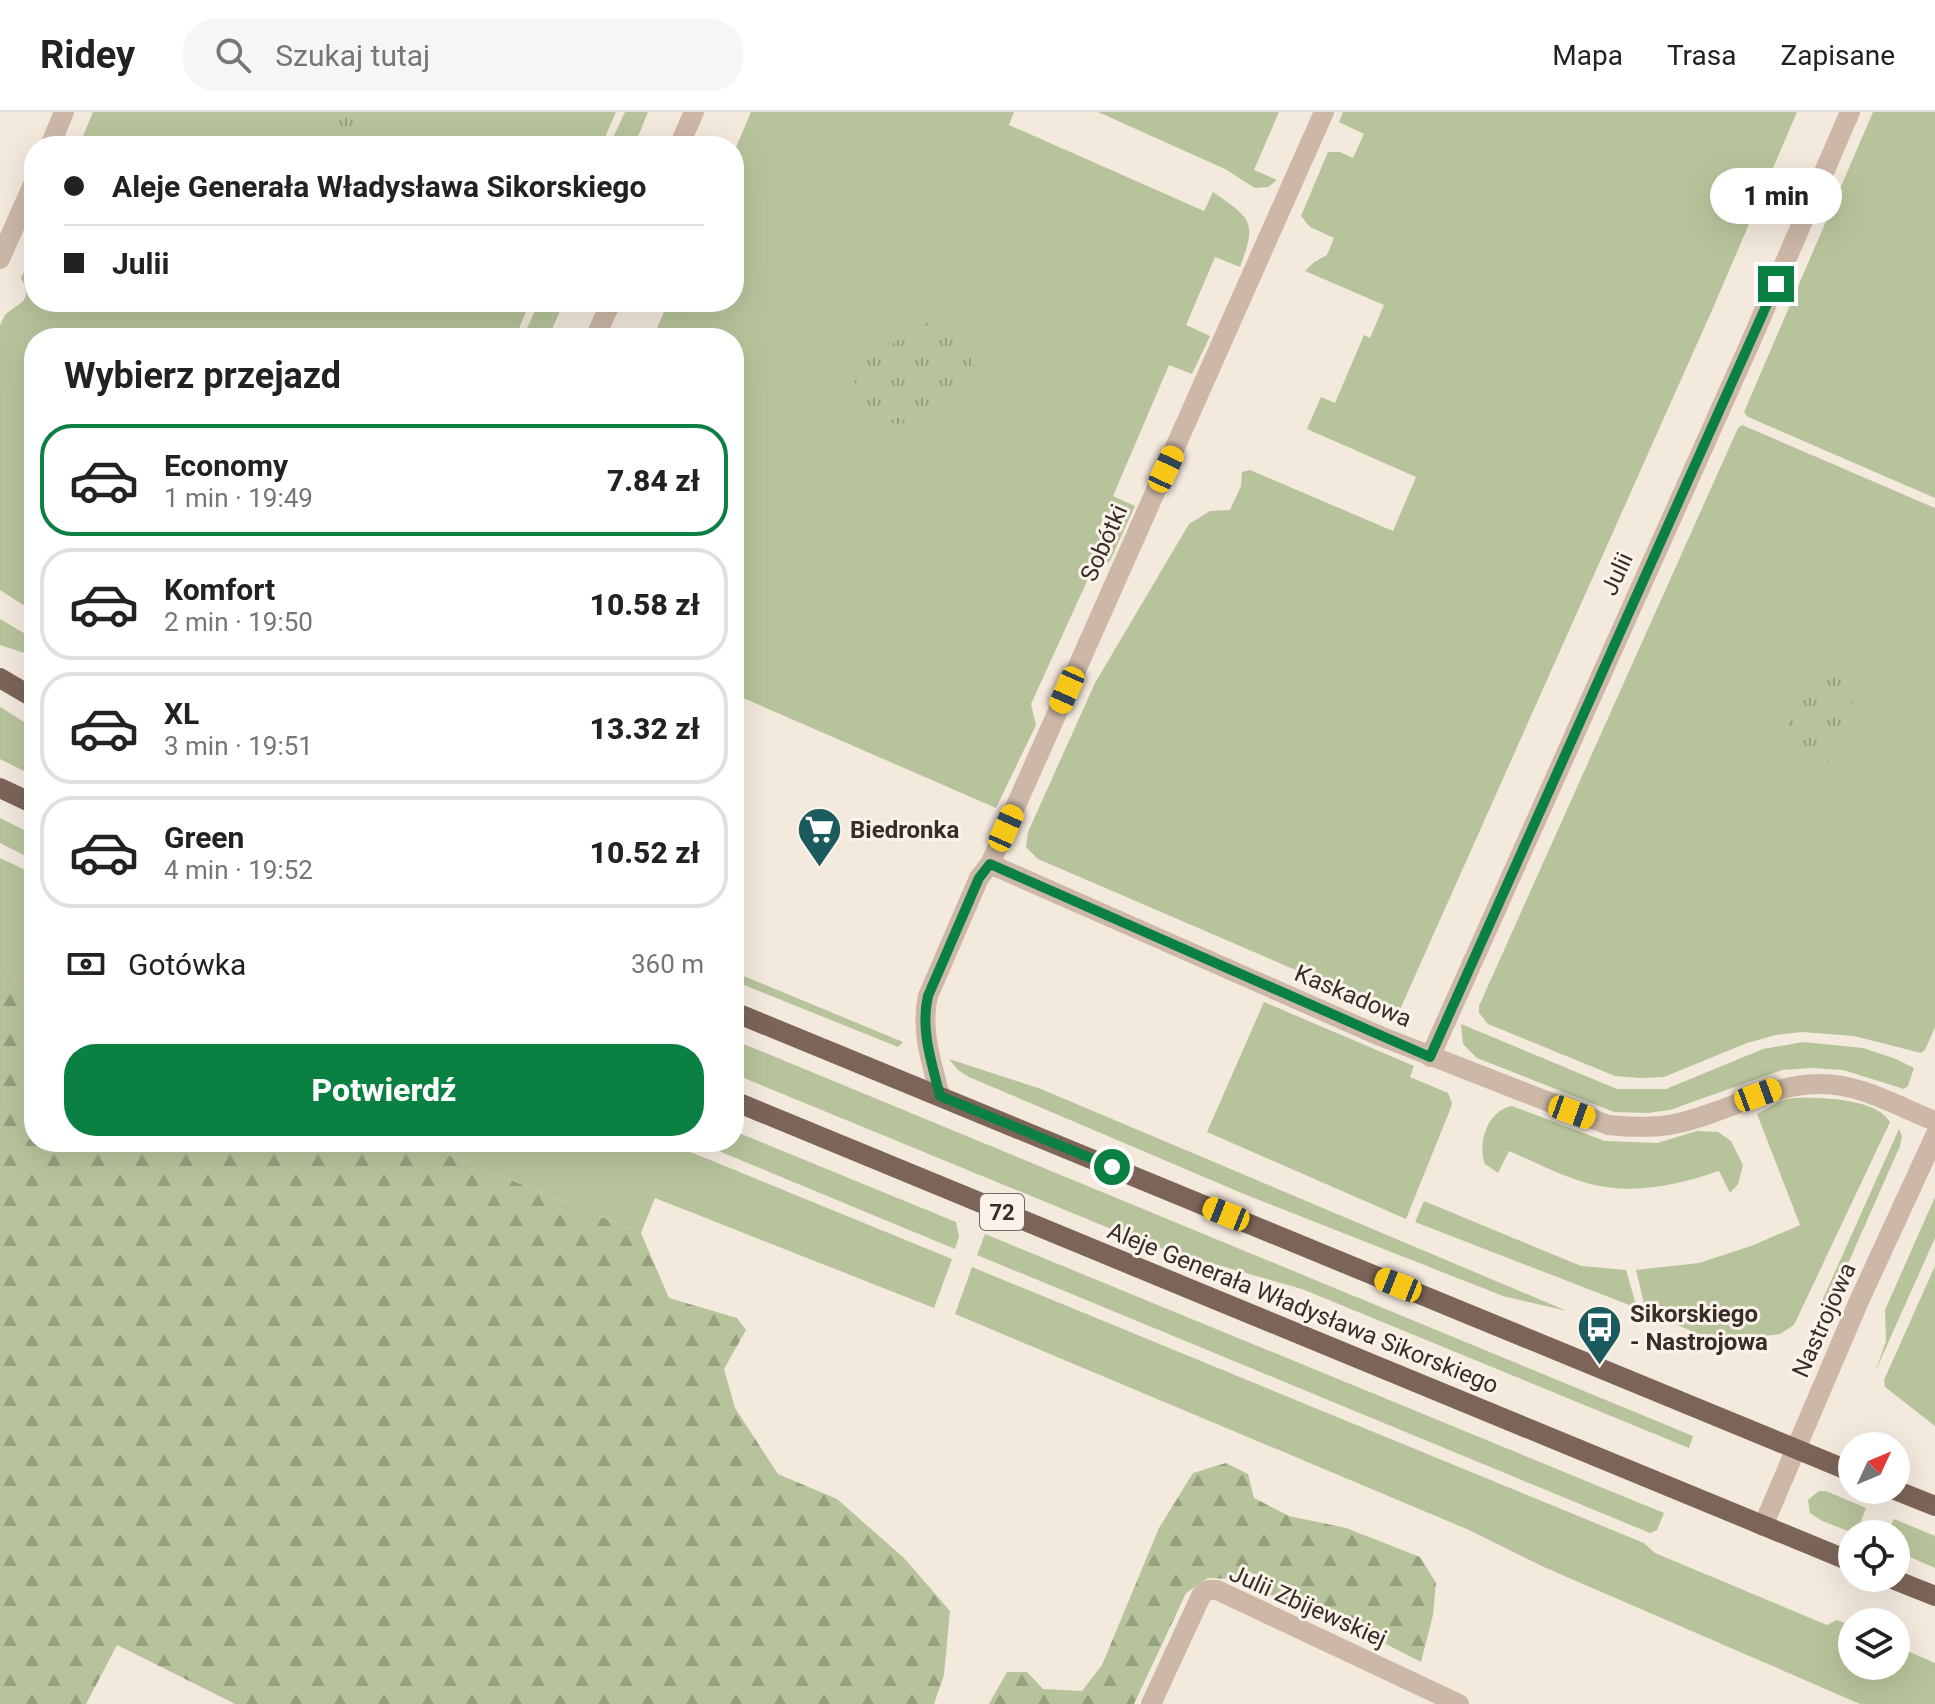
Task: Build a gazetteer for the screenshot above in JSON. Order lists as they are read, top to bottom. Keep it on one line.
{"streets":{"main road":["72","Aleje Generała Władysława Sikorskiego"],"street":["Sobótki","Julii","Kaskadowa","Nastrojowa","Julii Zbijewskiej"]},"crossings":[["Sobótki","Kaskadowa"],["Julii","Kaskadowa"],["Aleje Generała Władysława Sikorskiego","Nastrojowa"]],"places":{"supermarket":["Biedronka"],"bus stop":["Sikorskiego - Nastrojowa"]},"north":"top right","page":{"header":"Ridey","search":"Szukaj tutaj","nav":["Mapa","Trasa","Zapisane"],"banner":["Aleje Generała Władysława Sikorskiego","Julii"],"bubble":"1 min","heading":"Wybierz przejazd","list":[{"name":"Economy","note":"1 min · 19:49","value":"7.84 zł"},{"name":"Komfort","note":"2 min · 19:50","value":"10.58 zł"},{"name":"XL","note":"3 min · 19:51","value":"13.32 zł"},{"name":"Green","note":"4 min · 19:52","value":"10.52 zł"}],"pay":["Gotówka","360 m"],"buttons":"Potwierdź"}}
